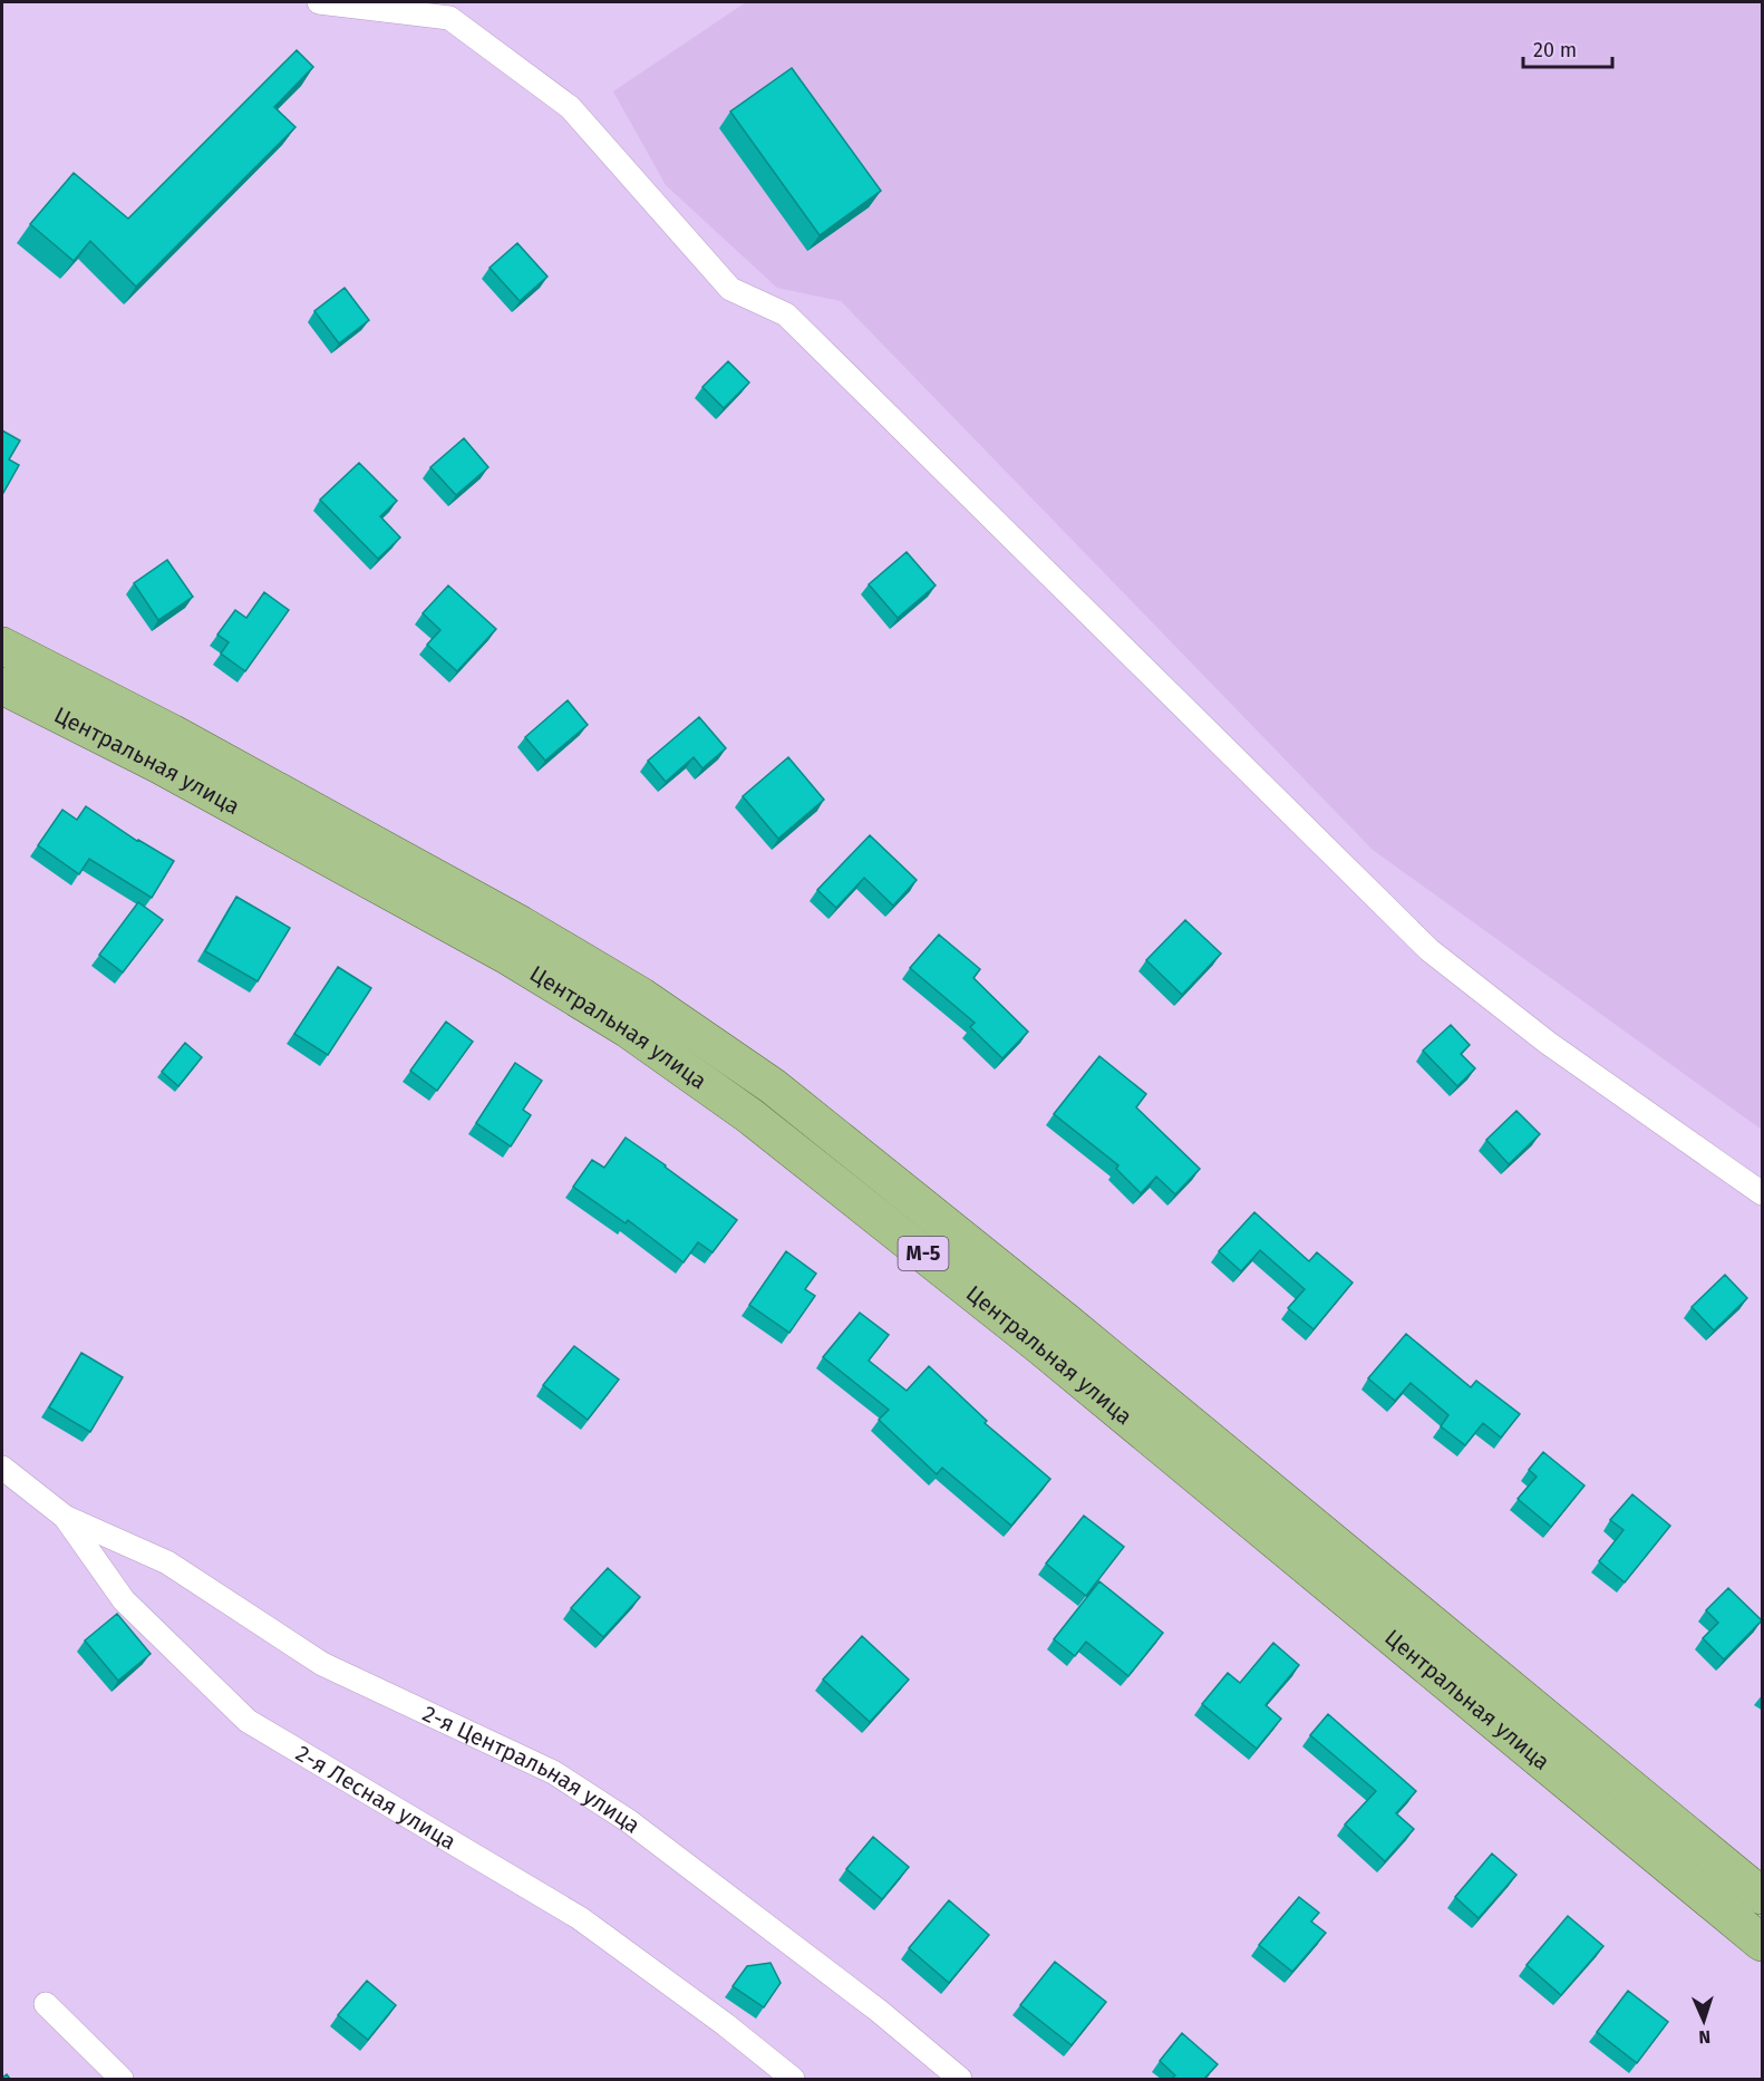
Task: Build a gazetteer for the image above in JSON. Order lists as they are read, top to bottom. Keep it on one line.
{"streets":{"main road":["Центральная улица","М-5"],"street":["2-я Центральная улица","2-я Лесная улица"]},"crossings":[["2-я Центральная улица","2-я Лесная улица"]],"scale_bar":"20 m","north":"bottom"}
